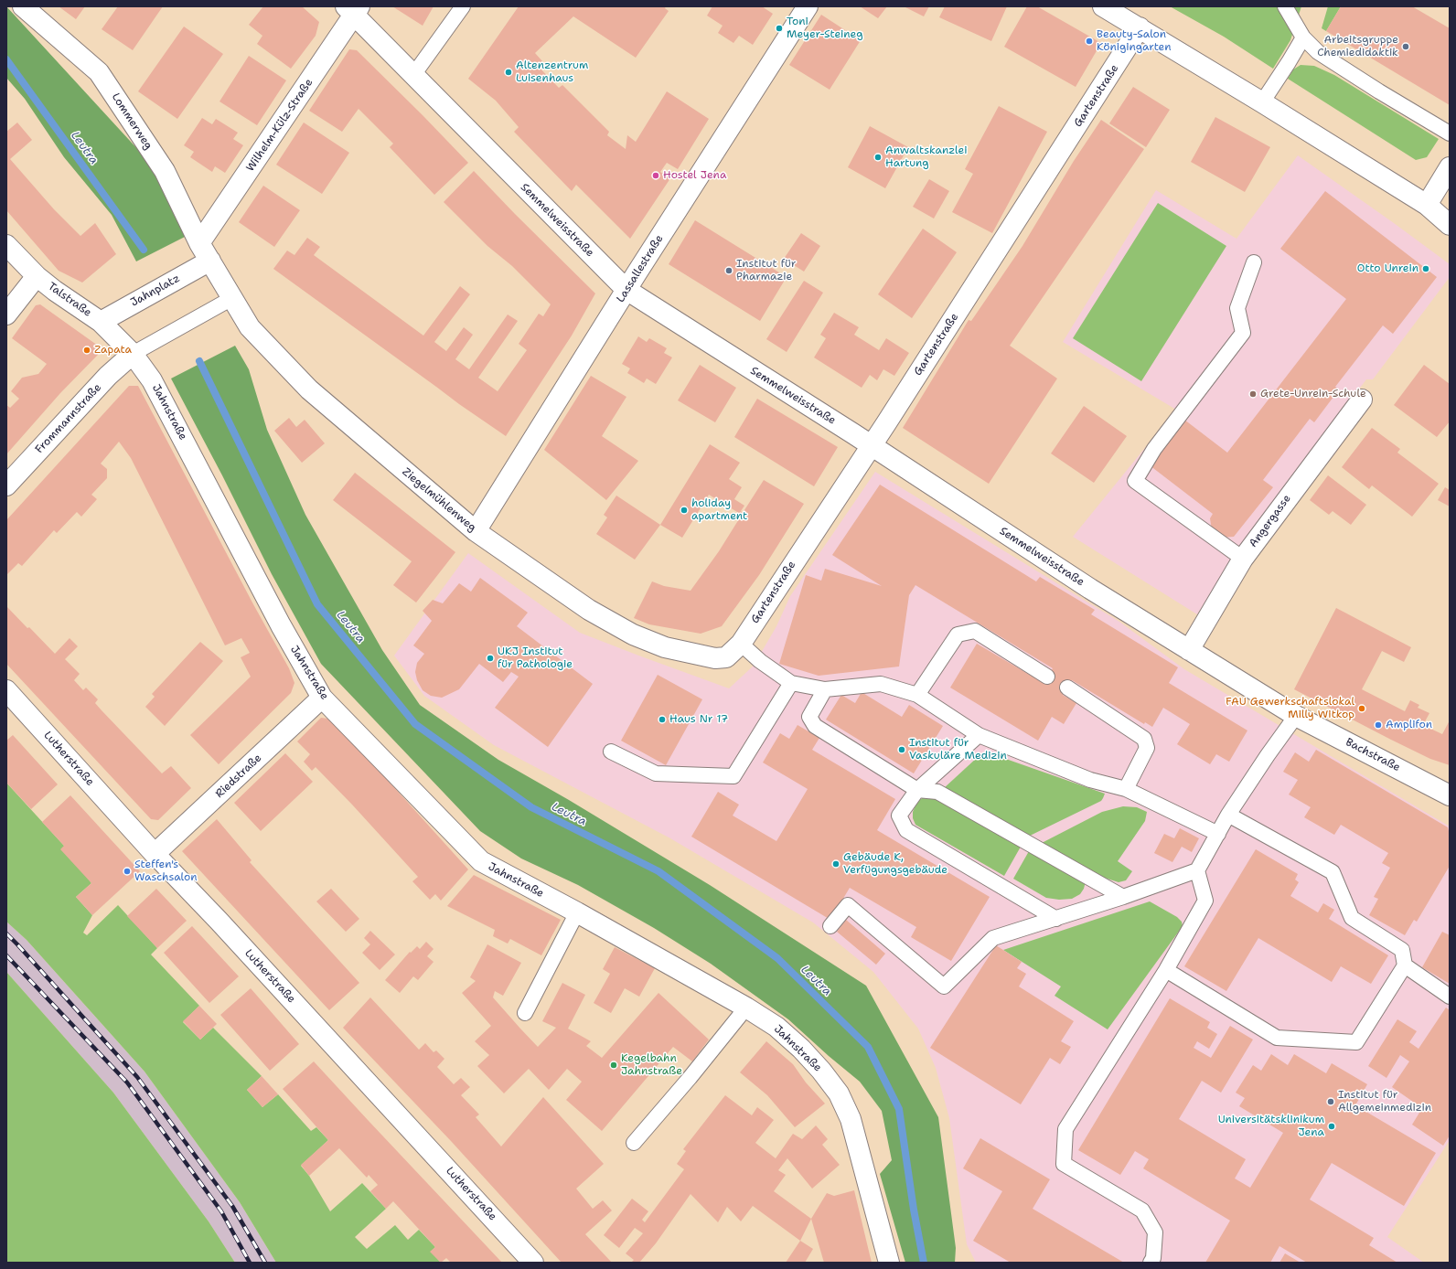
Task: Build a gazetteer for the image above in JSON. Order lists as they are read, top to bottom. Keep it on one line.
{"streets":{"street":["Gartenstraße","Lommerweg","Wilhelm-Külz-Straße","Semmelweisstraße","Lassallestraße","Jahnplatz","Talstraße","Jahnstraße","Frommannstraße","Ziegelmühlenweg","Angergasse","Bachstraße","Lutherstraße","Riedstraße"]},"crossings":[["Gartenstraße","Semmelweisstraße"],["Gartenstraße","Ziegelmühlenweg"],["Lommerweg","Wilhelm-Külz-Straße"],["Lommerweg","Jahnplatz"],["Lommerweg","Ziegelmühlenweg"],["Wilhelm-Külz-Straße","Semmelweisstraße"],["Semmelweisstraße","Lassallestraße"],["Semmelweisstraße","Angergasse"],["Semmelweisstraße","Bachstraße"],["Lassallestraße","Ziegelmühlenweg"],["Jahnplatz","Talstraße"],["Jahnplatz","Ziegelmühlenweg"],["Talstraße","Jahnstraße"],["Talstraße","Frommannstraße"],["Jahnstraße","Frommannstraße"],["Jahnstraße","Riedstraße"],["Lutherstraße","Riedstraße"]],"water":["Leutra"],"places":["Toni Meyer-Steineg","Beauty-Salon Königingarten","Arbeitsgruppe Chemiedidaktik","Altenzentrum Luisenhaus","Anwaltskanzlei Hartung","Hostel Jena","Otto Unrein","Institut für Pharmazie","Zapata","Grete-Unrein-Schule","holiday apartment","UKJ Institut für Pathologie","FAU Gewerkschaftslokal Milly Witkop","Haus Nr 17","Amplifon","Institut für Vaskuläre Medizin","Gebäude K, Verfügungsgebäude","Steffen's Waschsalon","Kegelbahn Jahnstraße","Institut für Allgemeinmedizin","Universitätsklinikum Jena"]}
